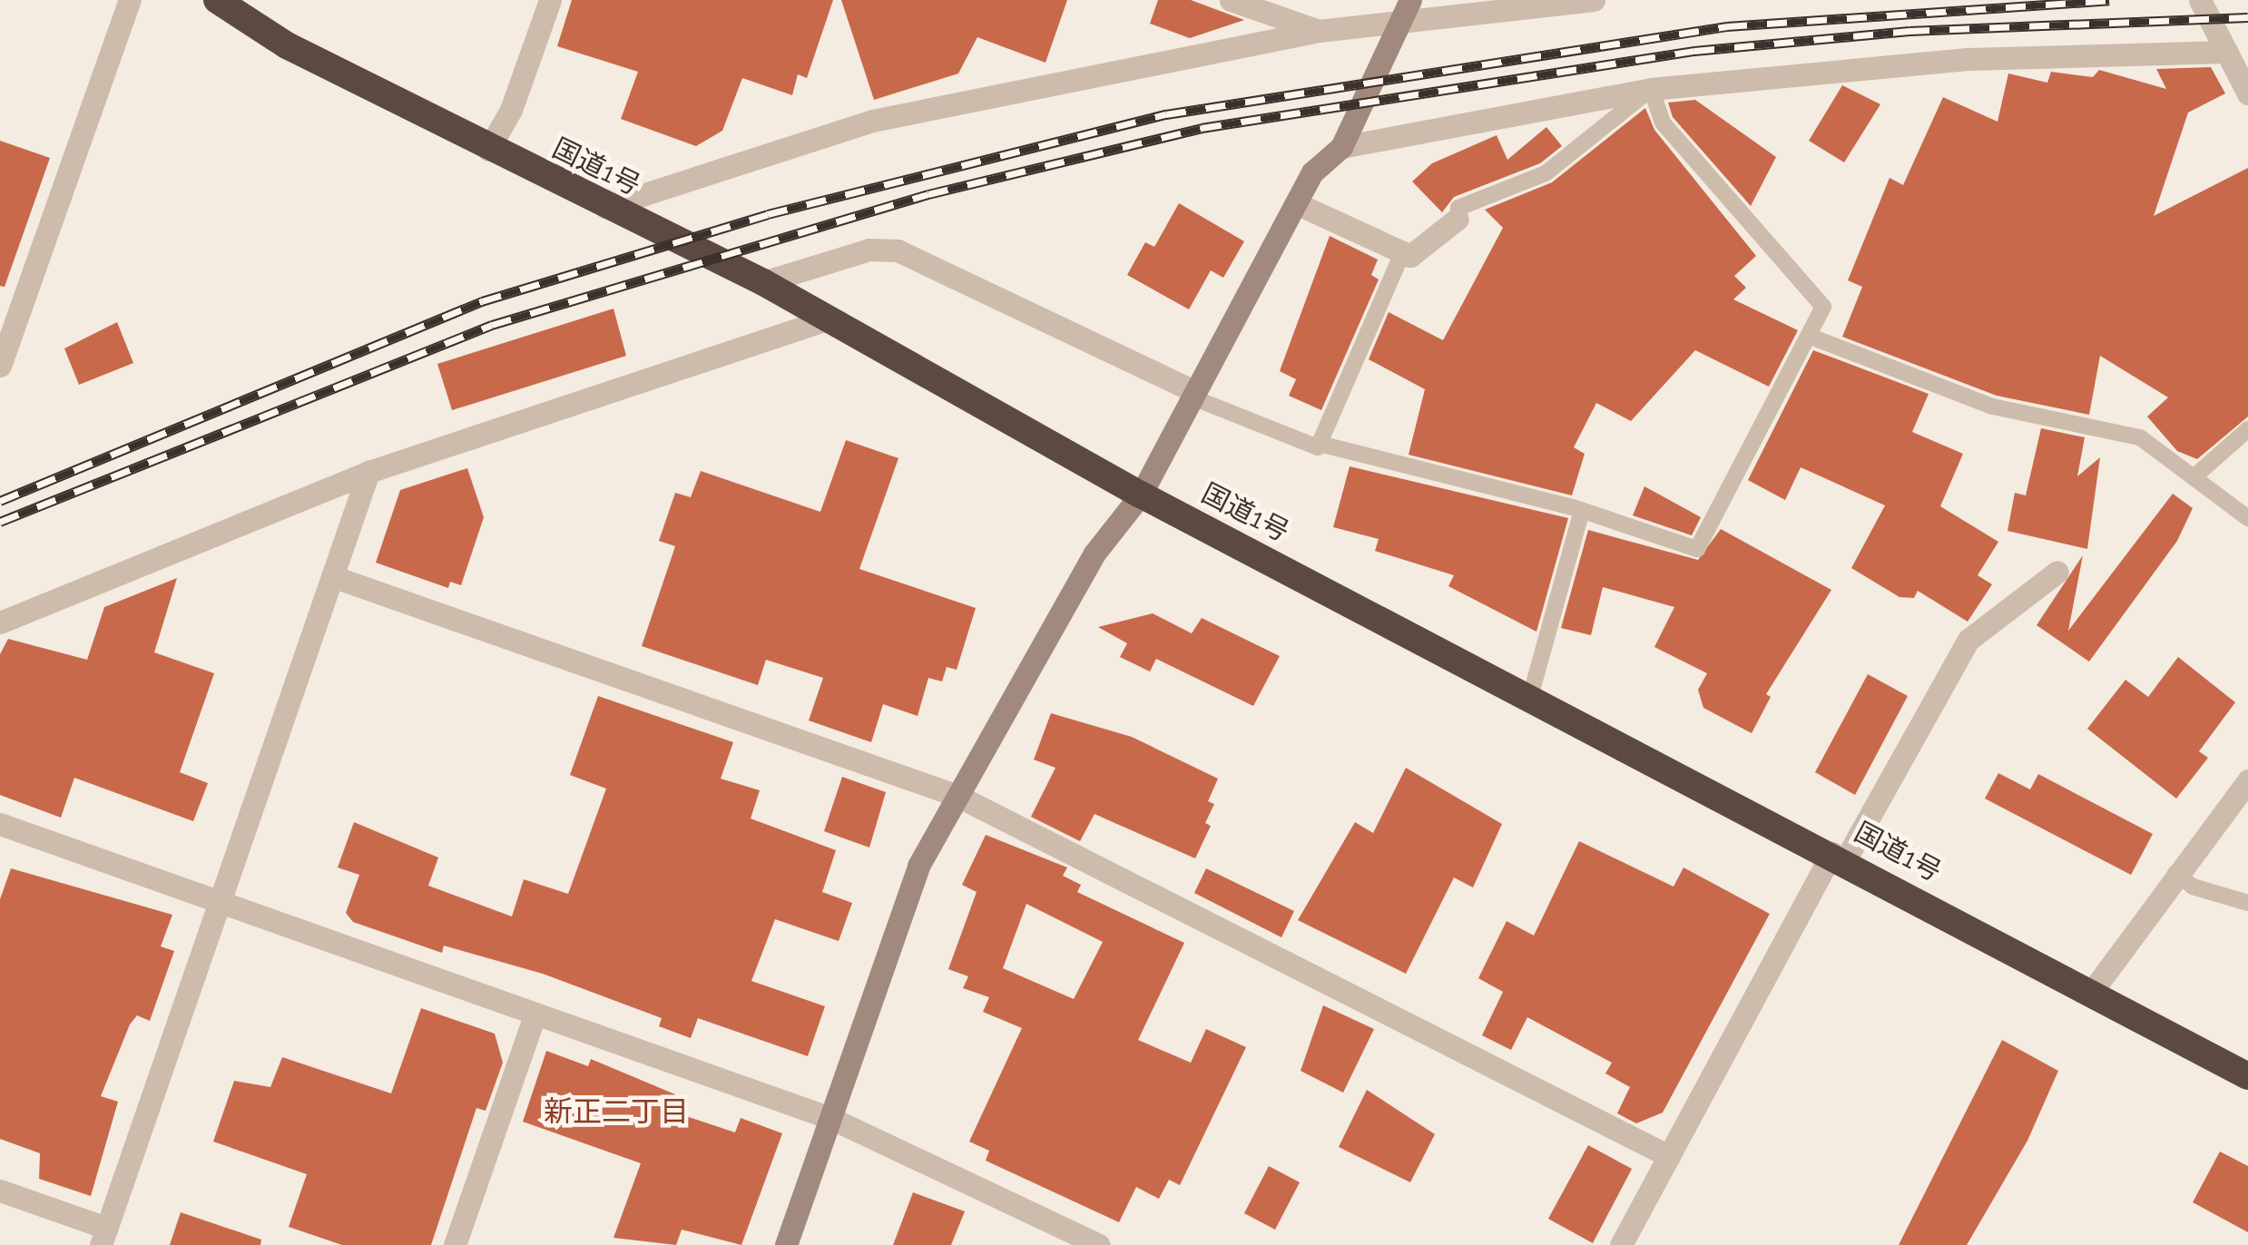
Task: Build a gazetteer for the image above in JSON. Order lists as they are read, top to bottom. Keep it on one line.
{"streets":{"highway":["国道1号"]},"districts":["新正二丁目"]}
